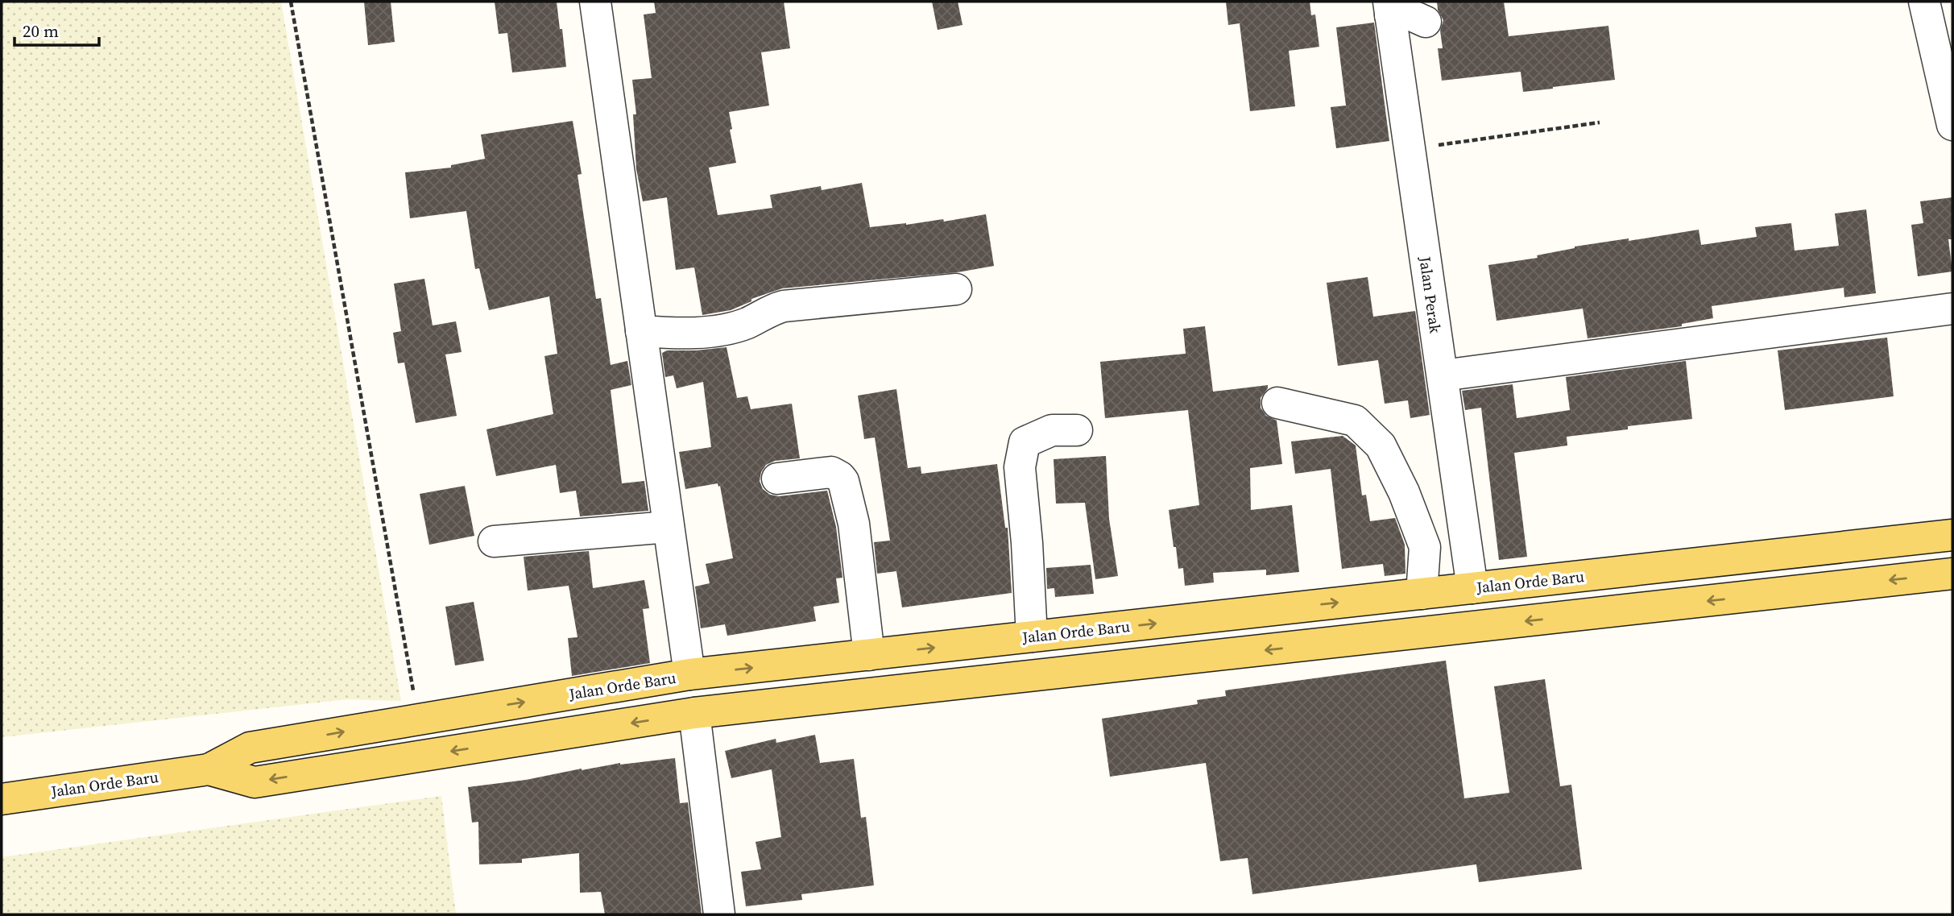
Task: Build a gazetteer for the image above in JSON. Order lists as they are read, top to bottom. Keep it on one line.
{"streets":{"main road":["Jalan Orde Baru"],"street":["Jalan Perak"]},"crossings":[["Jalan Perak","Jalan Orde Baru"]],"scale_bar":"20 m"}
